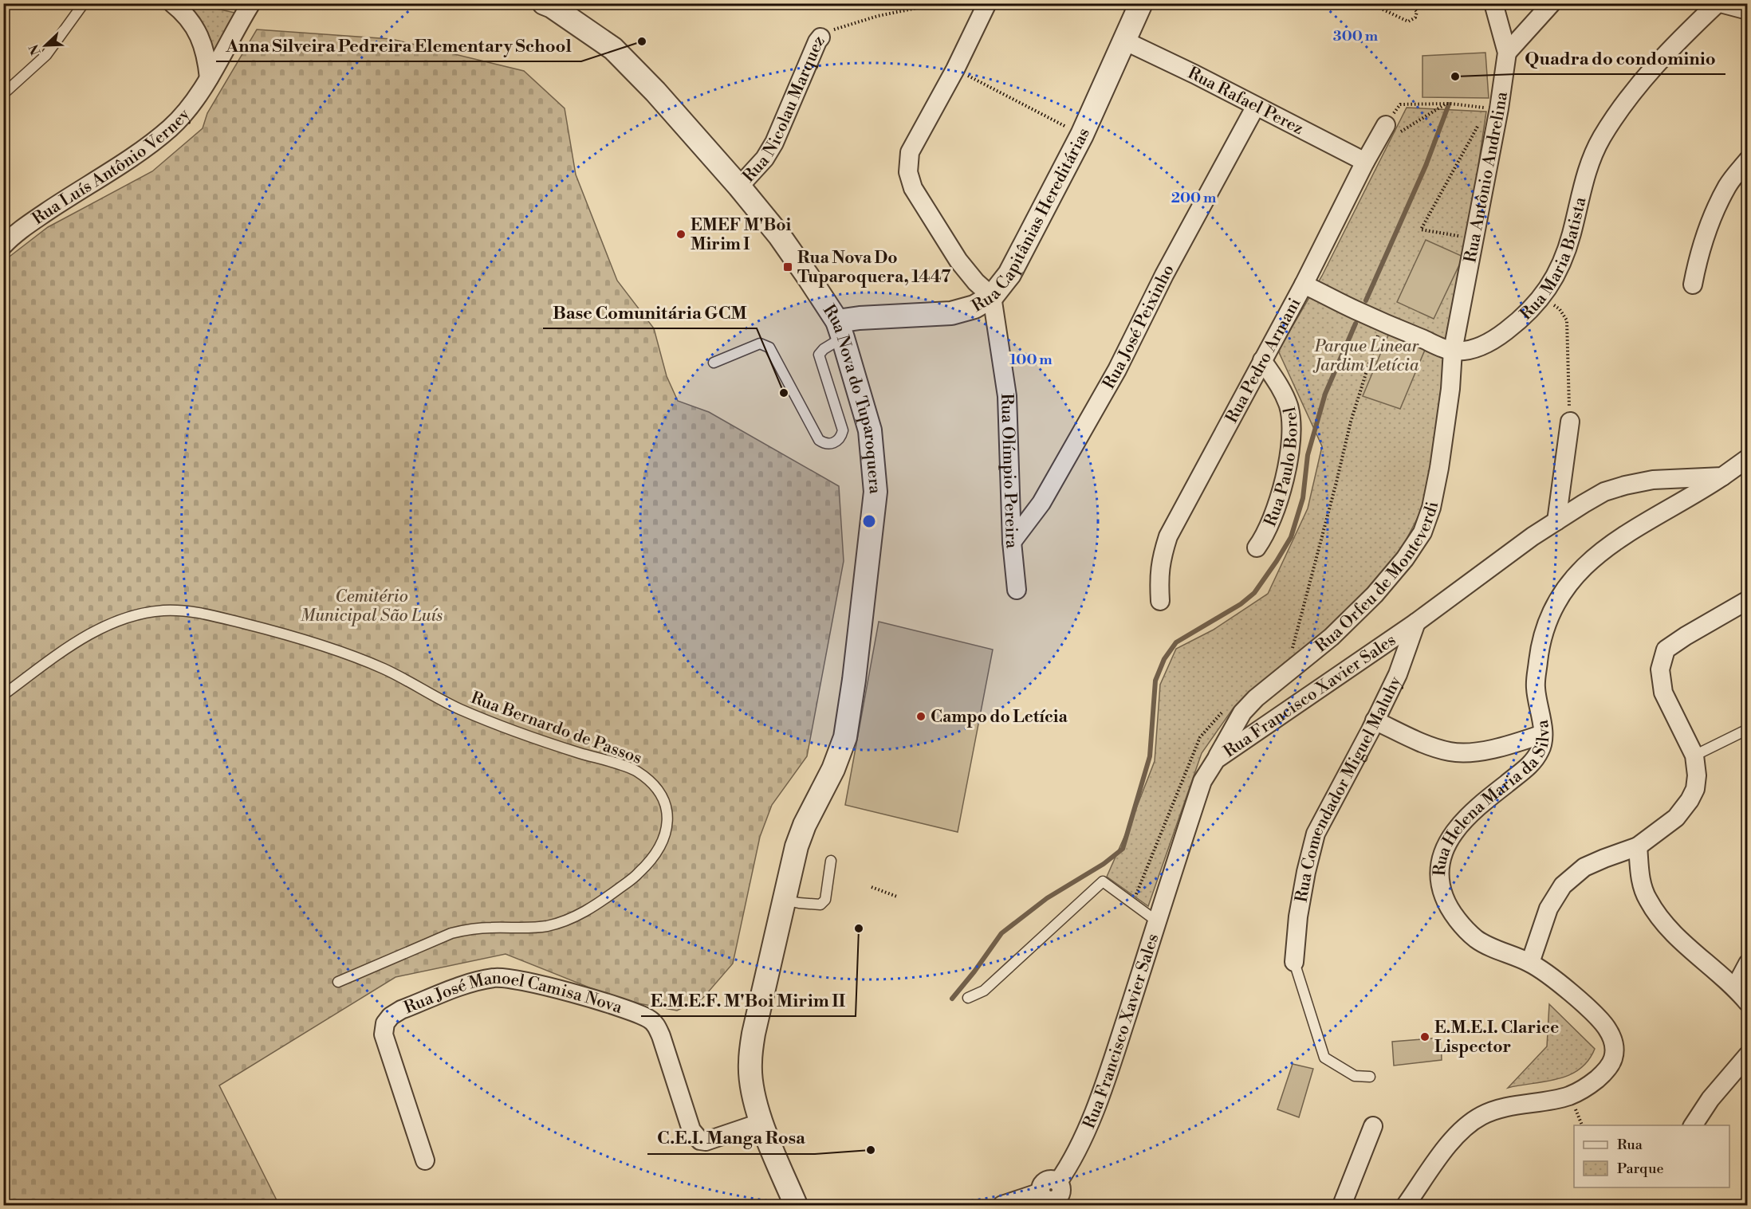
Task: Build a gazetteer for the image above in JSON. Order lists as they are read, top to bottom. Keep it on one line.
{"streets":{"street":["Rua Rafael Perez","Rua Nicolau Marquez","Rua Luís Antônio Verney","Rua Antônio Andrelina","Rua Capitânias Hereditárias","Rua Maria Batista","Rua José Peixinho","Rua Pedro Armani","Rua Nova do Tuparoquera","Rua Paulo Borel","Rua Olímpio Pereira","Rua Orfeu de Monteverdi","Rua Francisco Xavier Sales","Rua Comendador Miguel Maluhy","Rua Helena Maria da Silva","Rua José Manoel Camisa Nova"],"lane":["Rua Bernardo de Passos"]},"crossings":[["Rua Rafael Perez","Rua Capitânias Hereditárias"],["Rua Rafael Perez","Rua José Peixinho"],["Rua Rafael Perez","Rua Pedro Armani"],["Rua Nicolau Marquez","Rua Nova do Tuparoquera"],["Rua Antônio Andrelina","Rua Maria Batista"],["Rua Antônio Andrelina","Rua Orfeu de Monteverdi"],["Rua Capitânias Hereditárias","Rua Nova do Tuparoquera"],["Rua Capitânias Hereditárias","Rua Olímpio Pereira"],["Rua Maria Batista","Rua Orfeu de Monteverdi"],["Rua José Peixinho","Rua Olímpio Pereira"],["Rua Pedro Armani","Rua Paulo Borel"],["Rua Nova do Tuparoquera","Rua José Manoel Camisa Nova"],["Rua Orfeu de Monteverdi","Rua Francisco Xavier Sales"],["Rua Francisco Xavier Sales","Rua Comendador Miguel Maluhy"],["Rua Francisco Xavier Sales","Rua Helena Maria da Silva"]],"parks":["Parque Linear Jardim Letícia","Cemitério Municipal São Luís"],"places":{"other":["Anna Silveira Pedreira Elementary School","Quadra do condominio","EMEF M'Boi Mirim I","Base Comunitária GCM","Campo do Letícia","E.M.E.F. M'Boi Mirim II","E.M.E.I. Clarice Lispector","C.E.I. Manga Rosa"],"transit":["Rua Nova Do Tuparoquera, 1447"]},"legend":["Rua","Parque"],"north":"bottom left","rings":["300 m","200 m","100 m"]}
